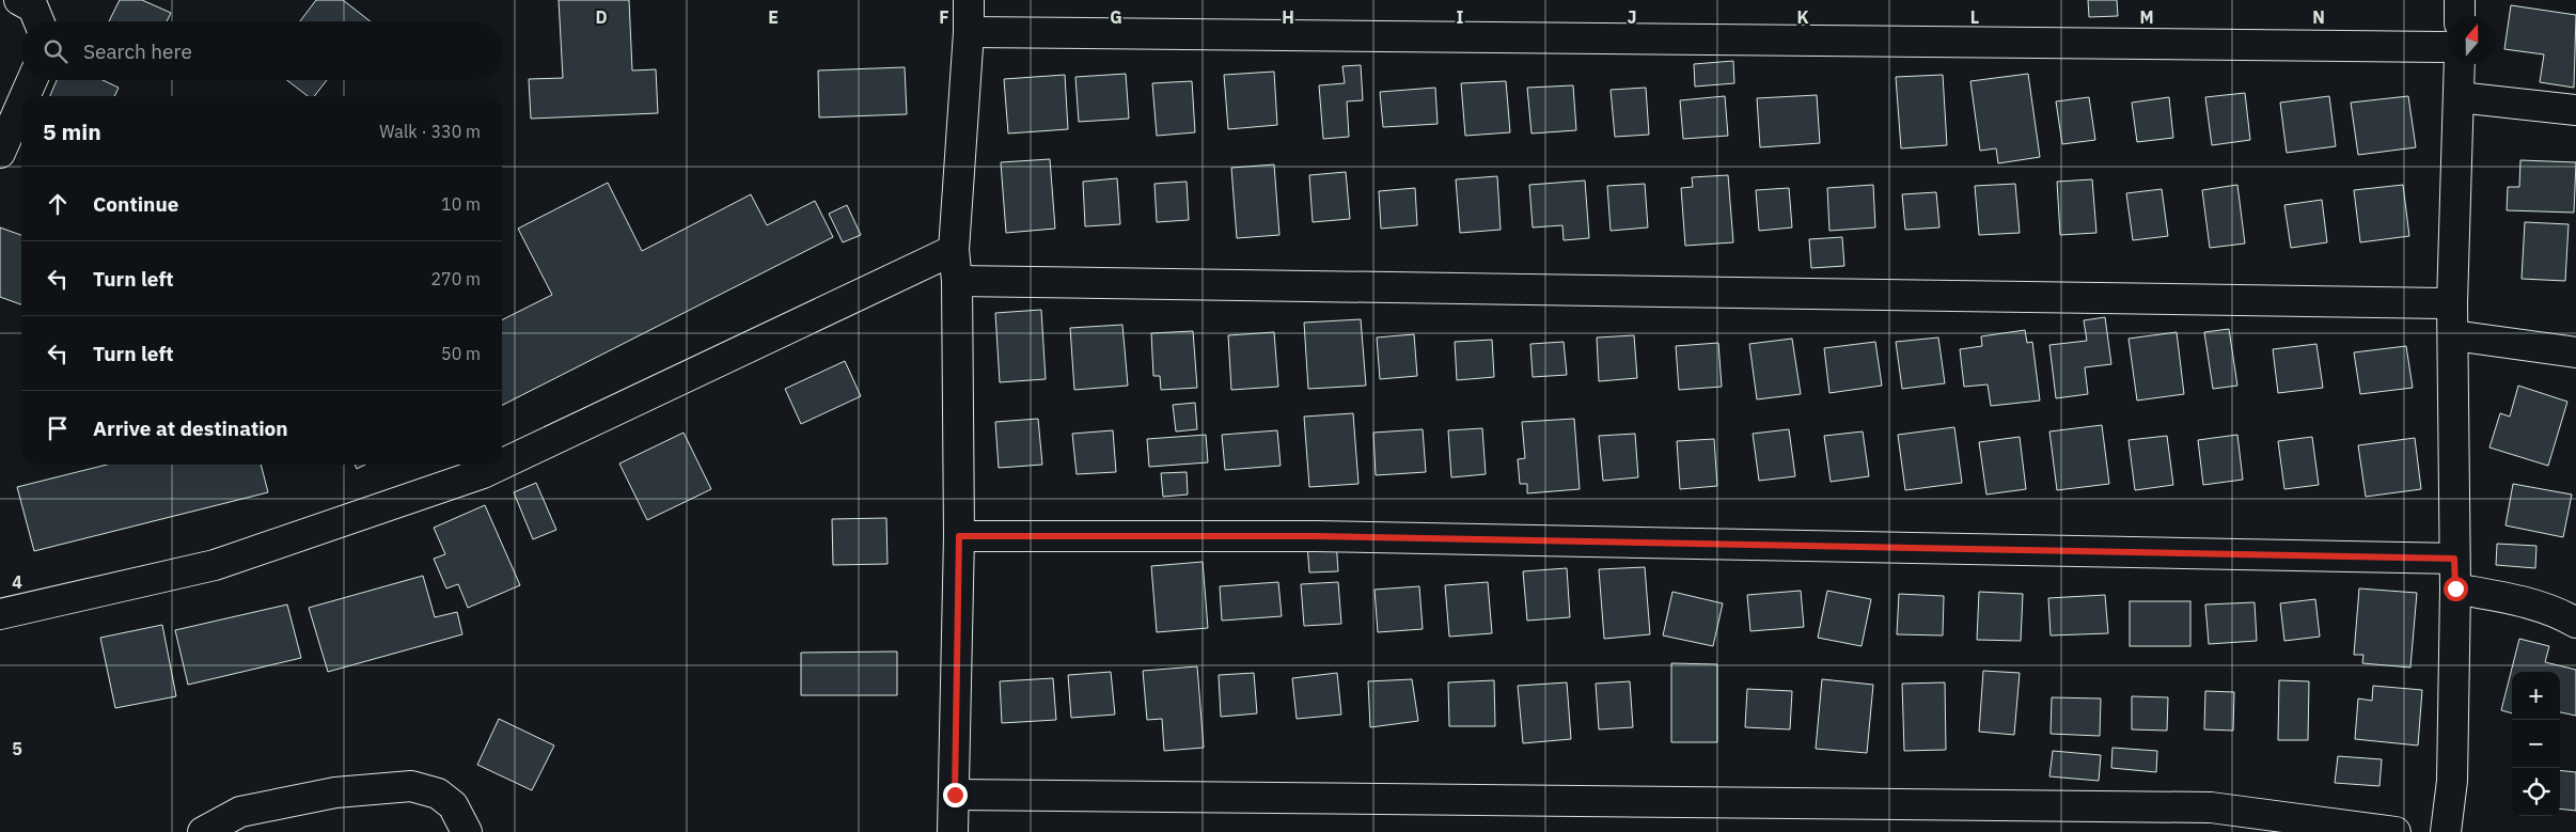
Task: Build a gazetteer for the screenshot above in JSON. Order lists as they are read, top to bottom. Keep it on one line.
{"north":"top","page":{"search":"Search here","heading":["5 min","Walk · 330 m"],"list":[["Continue","10 m"],["Turn left","270 m"],["Turn left","50 m"],"Arrive at destination"],"map_buttons":["+","−"]},"grid":{"columns":["D","E","F","G","H","I","J","K","L","M","N"],"rows":["4","5"]}}
